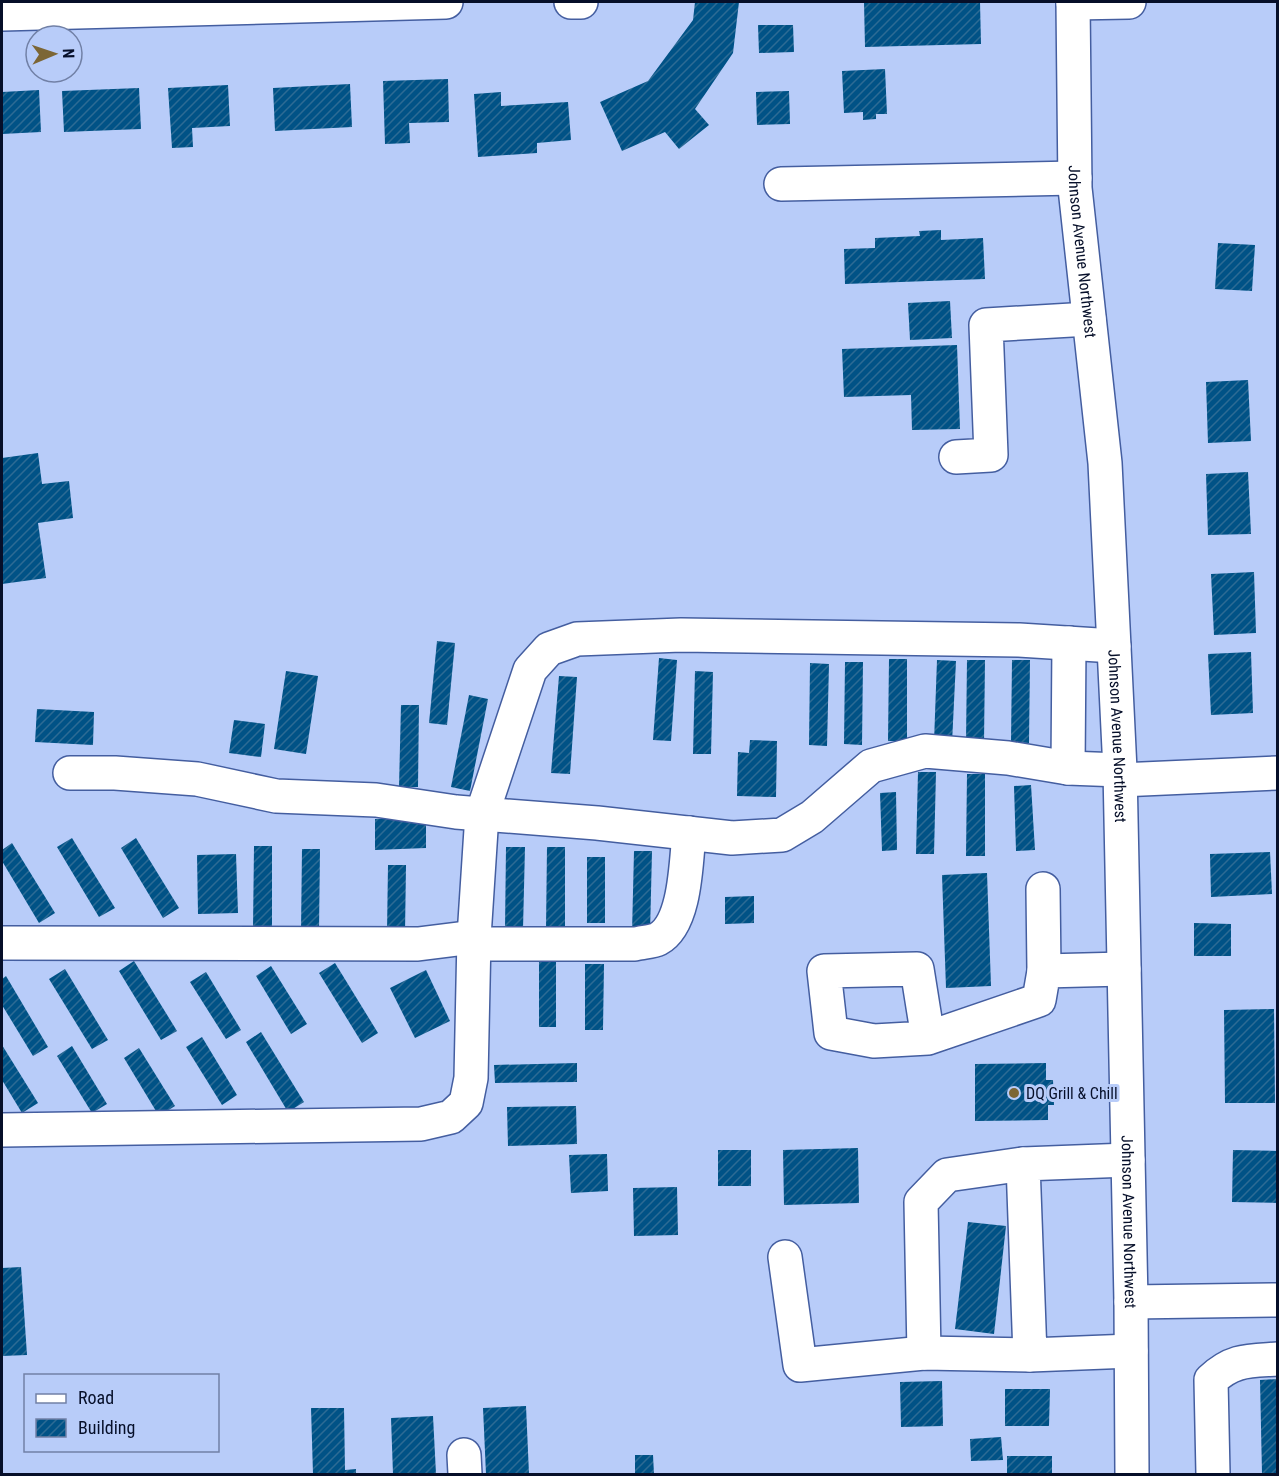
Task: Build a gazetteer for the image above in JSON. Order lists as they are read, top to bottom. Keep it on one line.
{"streets":{"street":["Johnson Avenue Northwest"]},"places":["DQ Grill & Chill"],"legend":["Road","Building"],"north":"right"}
